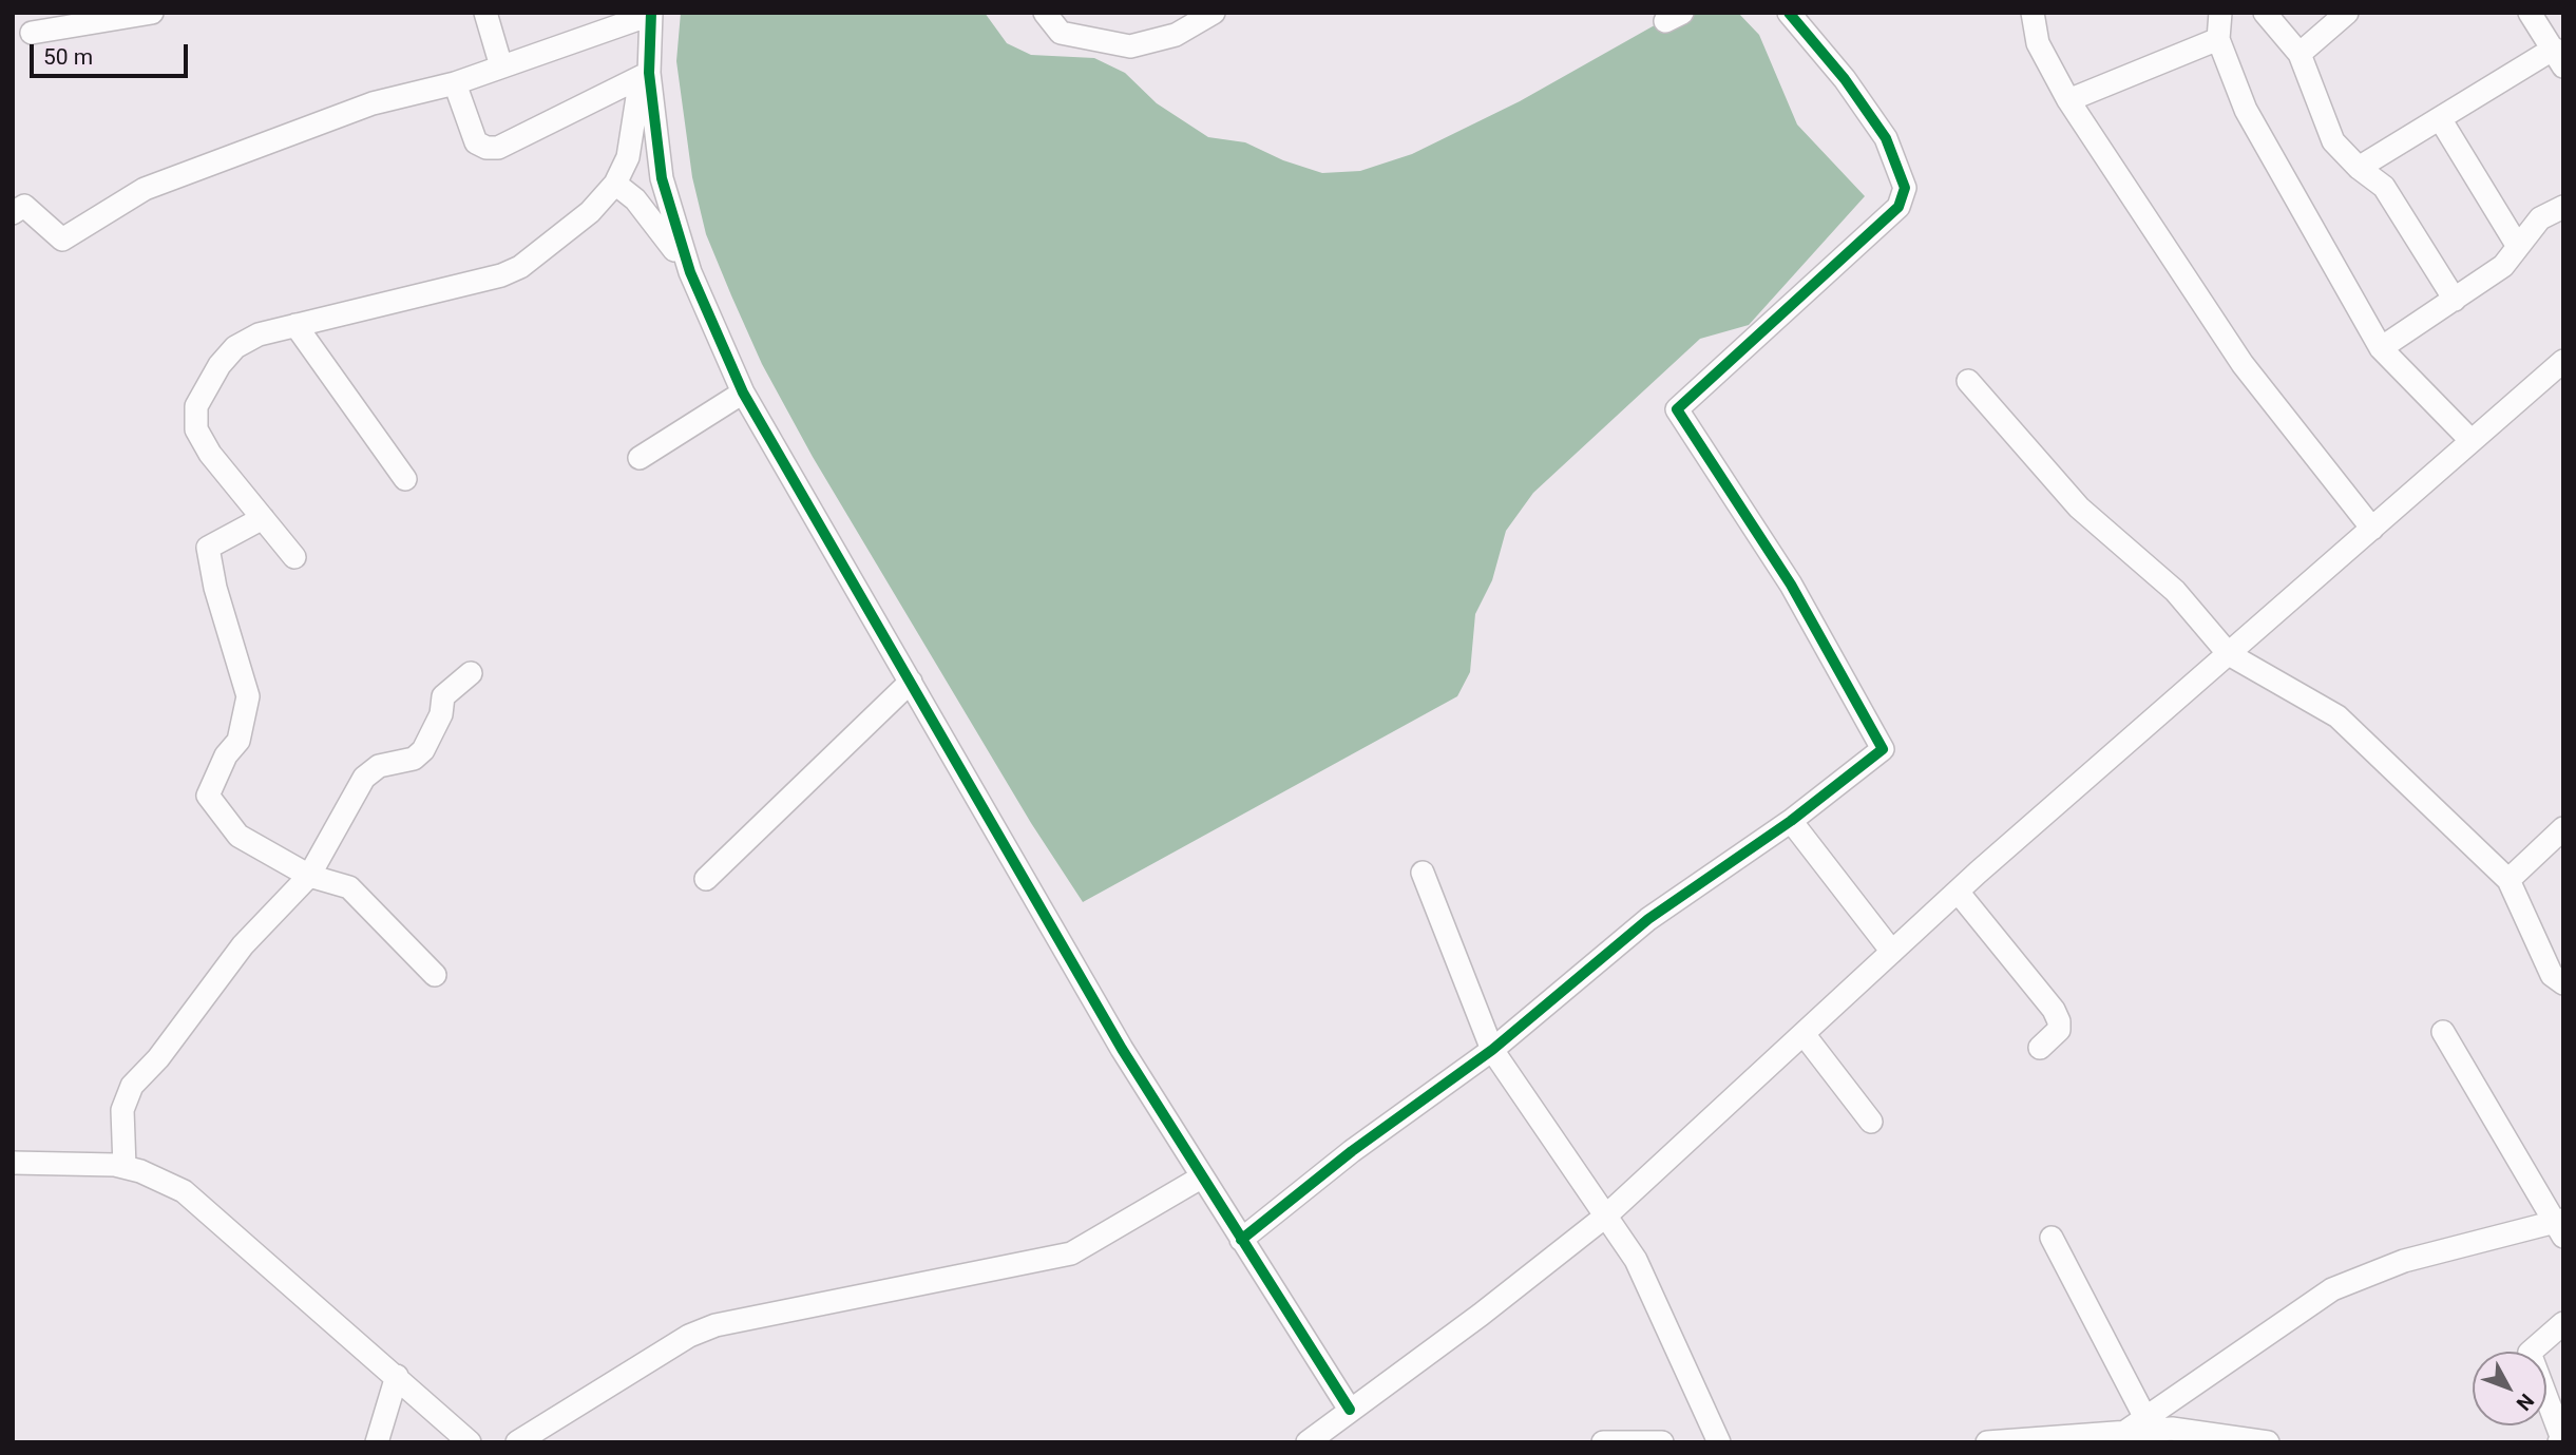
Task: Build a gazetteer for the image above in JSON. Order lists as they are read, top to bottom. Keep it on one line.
{"scale_bar":"50 m","north":"bottom right"}
